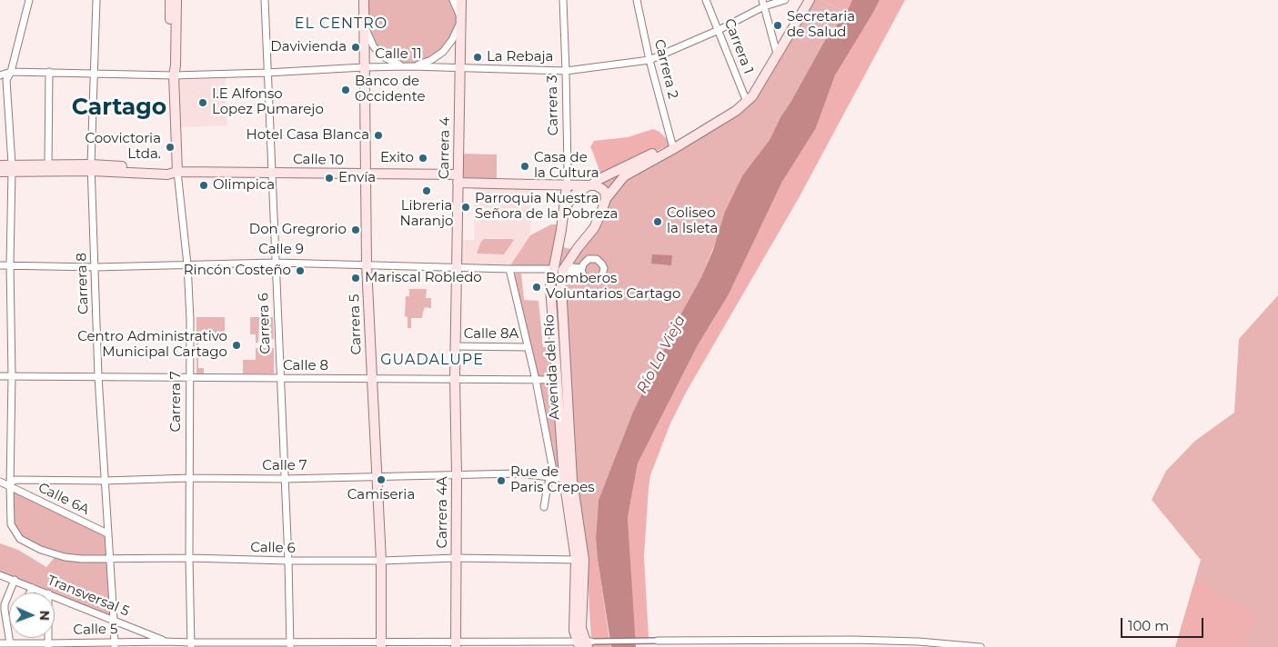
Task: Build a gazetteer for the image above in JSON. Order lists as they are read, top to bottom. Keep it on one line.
{"streets":{"main road":["Carrera 3","Carrera 4","Calle 10","Calle 9","Carrera 5","Avenida del Río","Carrera 7","Carrera 4A"],"street":["Carrera 1","Calle 11","Carrera 2","Carrera 8","Carrera 6","Calle 8A","Calle 8","Calle 7","Calle 6A","Calle 6","Transversal 5","Calle 5"]},"crossings":[["Carrera 1","Calle 11"],["Carrera 1","Avenida del Río"],["Calle 11","Carrera 2"],["Calle 11","Carrera 3"],["Calle 11","Carrera 4"],["Calle 11","Carrera 8"],["Calle 11","Carrera 6"],["Calle 11","Carrera 5"],["Calle 11","Carrera 7"],["Calle 11","Calle 6"],["Carrera 2","Avenida del Río"],["Carrera 3","Calle 10"],["Carrera 3","Avenida del Río"],["Carrera 4","Calle 10"],["Carrera 4","Calle 9"],["Carrera 4","Calle 8A"],["Carrera 4","Calle 8"],["Carrera 4","Carrera 4A"],["Calle 10","Carrera 8"],["Calle 10","Carrera 6"],["Calle 10","Carrera 5"],["Calle 10","Avenida del Río"],["Calle 10","Carrera 7"],["Calle 10","Calle 6"],["Calle 9","Carrera 8"],["Calle 9","Carrera 6"],["Calle 9","Carrera 5"],["Calle 9","Avenida del Río"],["Calle 9","Carrera 7"],["Calle 9","Calle 6"],["Carrera 8","Calle 8"],["Carrera 8","Calle 7"],["Carrera 8","Calle 6A"],["Carrera 8","Calle 6"],["Carrera 8","Transversal 5"],["Carrera 8","Calle 5"],["Carrera 6","Calle 8"],["Carrera 6","Calle 7"],["Carrera 6","Calle 6"],["Carrera 6","Calle 5"],["Carrera 5","Calle 8"],["Carrera 5","Calle 7"],["Carrera 5","Calle 6"],["Carrera 5","Calle 5"],["Calle 8","Avenida del Río"],["Calle 8","Carrera 7"],["Calle 8","Carrera 4A"],["Calle 8","Calle 6"],["Avenida del Río","Calle 7"],["Avenida del Río","Calle 6"],["Avenida del Río","Calle 5"],["Carrera 7","Calle 7"],["Carrera 7","Calle 6"],["Carrera 7","Calle 5"],["Calle 7","Calle 6A"],["Calle 7","Carrera 4A"],["Calle 7","Calle 6"],["Calle 6A","Calle 6"],["Carrera 4A","Calle 6"],["Carrera 4A","Calle 5"],["Transversal 5","Calle 5"]],"districts":["EL CENTRO","Cartago","GUADALUPE"],"water":["Río La Vieja"],"places":["Secretaria de Salud","Davivienda","La Rebaja","Banco de Occidente","I.E Alfonso Lopez Pumarejo","Hotel Casa Blanca","Coovictoria Ltda.","Exito","Casa de la Cultura","Envía","Olimpica","Libreria Naranjo","Parroquia Nuestra Señora de la Pobreza","Coliseo la Isleta","Don Gregrorio","Rincón Costeño","Mariscal Robledo","Bomberos Voluntarios Cartago","Centro Administrativo Municipal Cartago","Camiseria","Rue de Paris Crepes"],"scale_bar":"100 m","north":"right"}
